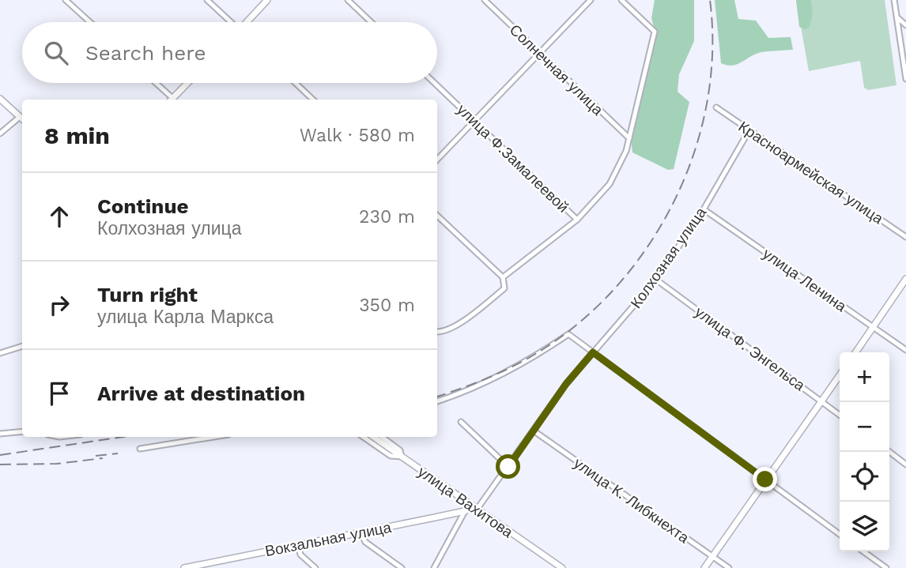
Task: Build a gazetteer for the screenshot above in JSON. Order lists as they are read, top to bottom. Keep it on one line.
{"streets":{"street":["Солнечная улица","улица Ф.Замалеевой","Красноармейская улица","Колхозная улица","улица Ленина","улица Ф. Энгельса","улица К. Либкнехта","улица Вахитова","Вокзальная улица"]},"crossings":[["Красноармейская улица","Колхозная улица"],["Колхозная улица","улица Ленина"],["Колхозная улица","улица Ф. Энгельса"],["Колхозная улица","улица К. Либкнехта"],["Колхозная улица","улица Вахитова"]],"page":{"search":"Search here","heading":["8 min","Walk · 580 m"],"list":[["Continue","Колхозная улица","230 m"],["Turn right","улица Карла Маркса","350 m"],"Arrive at destination"],"map_buttons":["+","−"]}}
